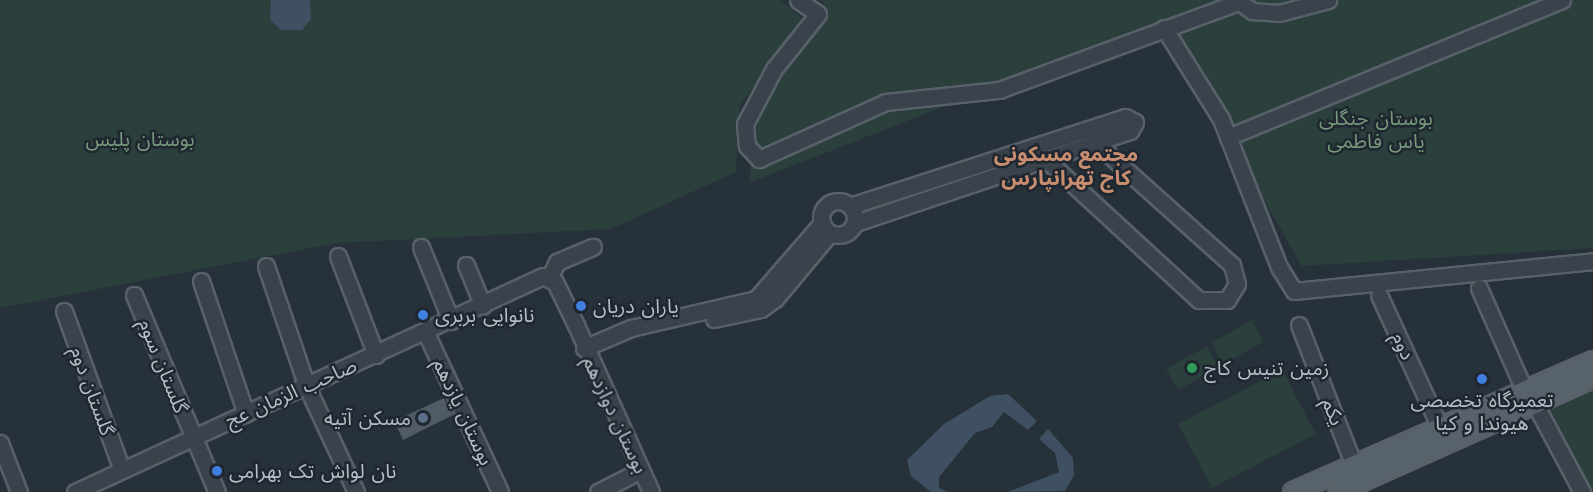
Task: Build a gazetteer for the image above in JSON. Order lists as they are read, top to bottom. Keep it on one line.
{"streets":{"street":["دوم","گلستان سوم","گلستان دوم","صاحب الزمان عج","بوستان یازدهم","یکم","بوستان دوازدهم"]},"crossings":[["گلستان سوم","صاحب الزمان عج"],["گلستان دوم","صاحب الزمان عج"],["صاحب الزمان عج","بوستان یازدهم"],["صاحب الزمان عج","بوستان دوازدهم"]],"districts":["مجتمع مسکونی کاج تهرانپارس"],"parks":["بوستان جنگلی یاس فاطمی","بوستان پلیس"],"places":["یاران دریان","نانوایی بربری","زمین تنیس کاج","تعمیرگاه تخصصی هیوندا و کیا","مسکن آتیه","نان‌ لواش‌ تک‌ بهرامی"]}
